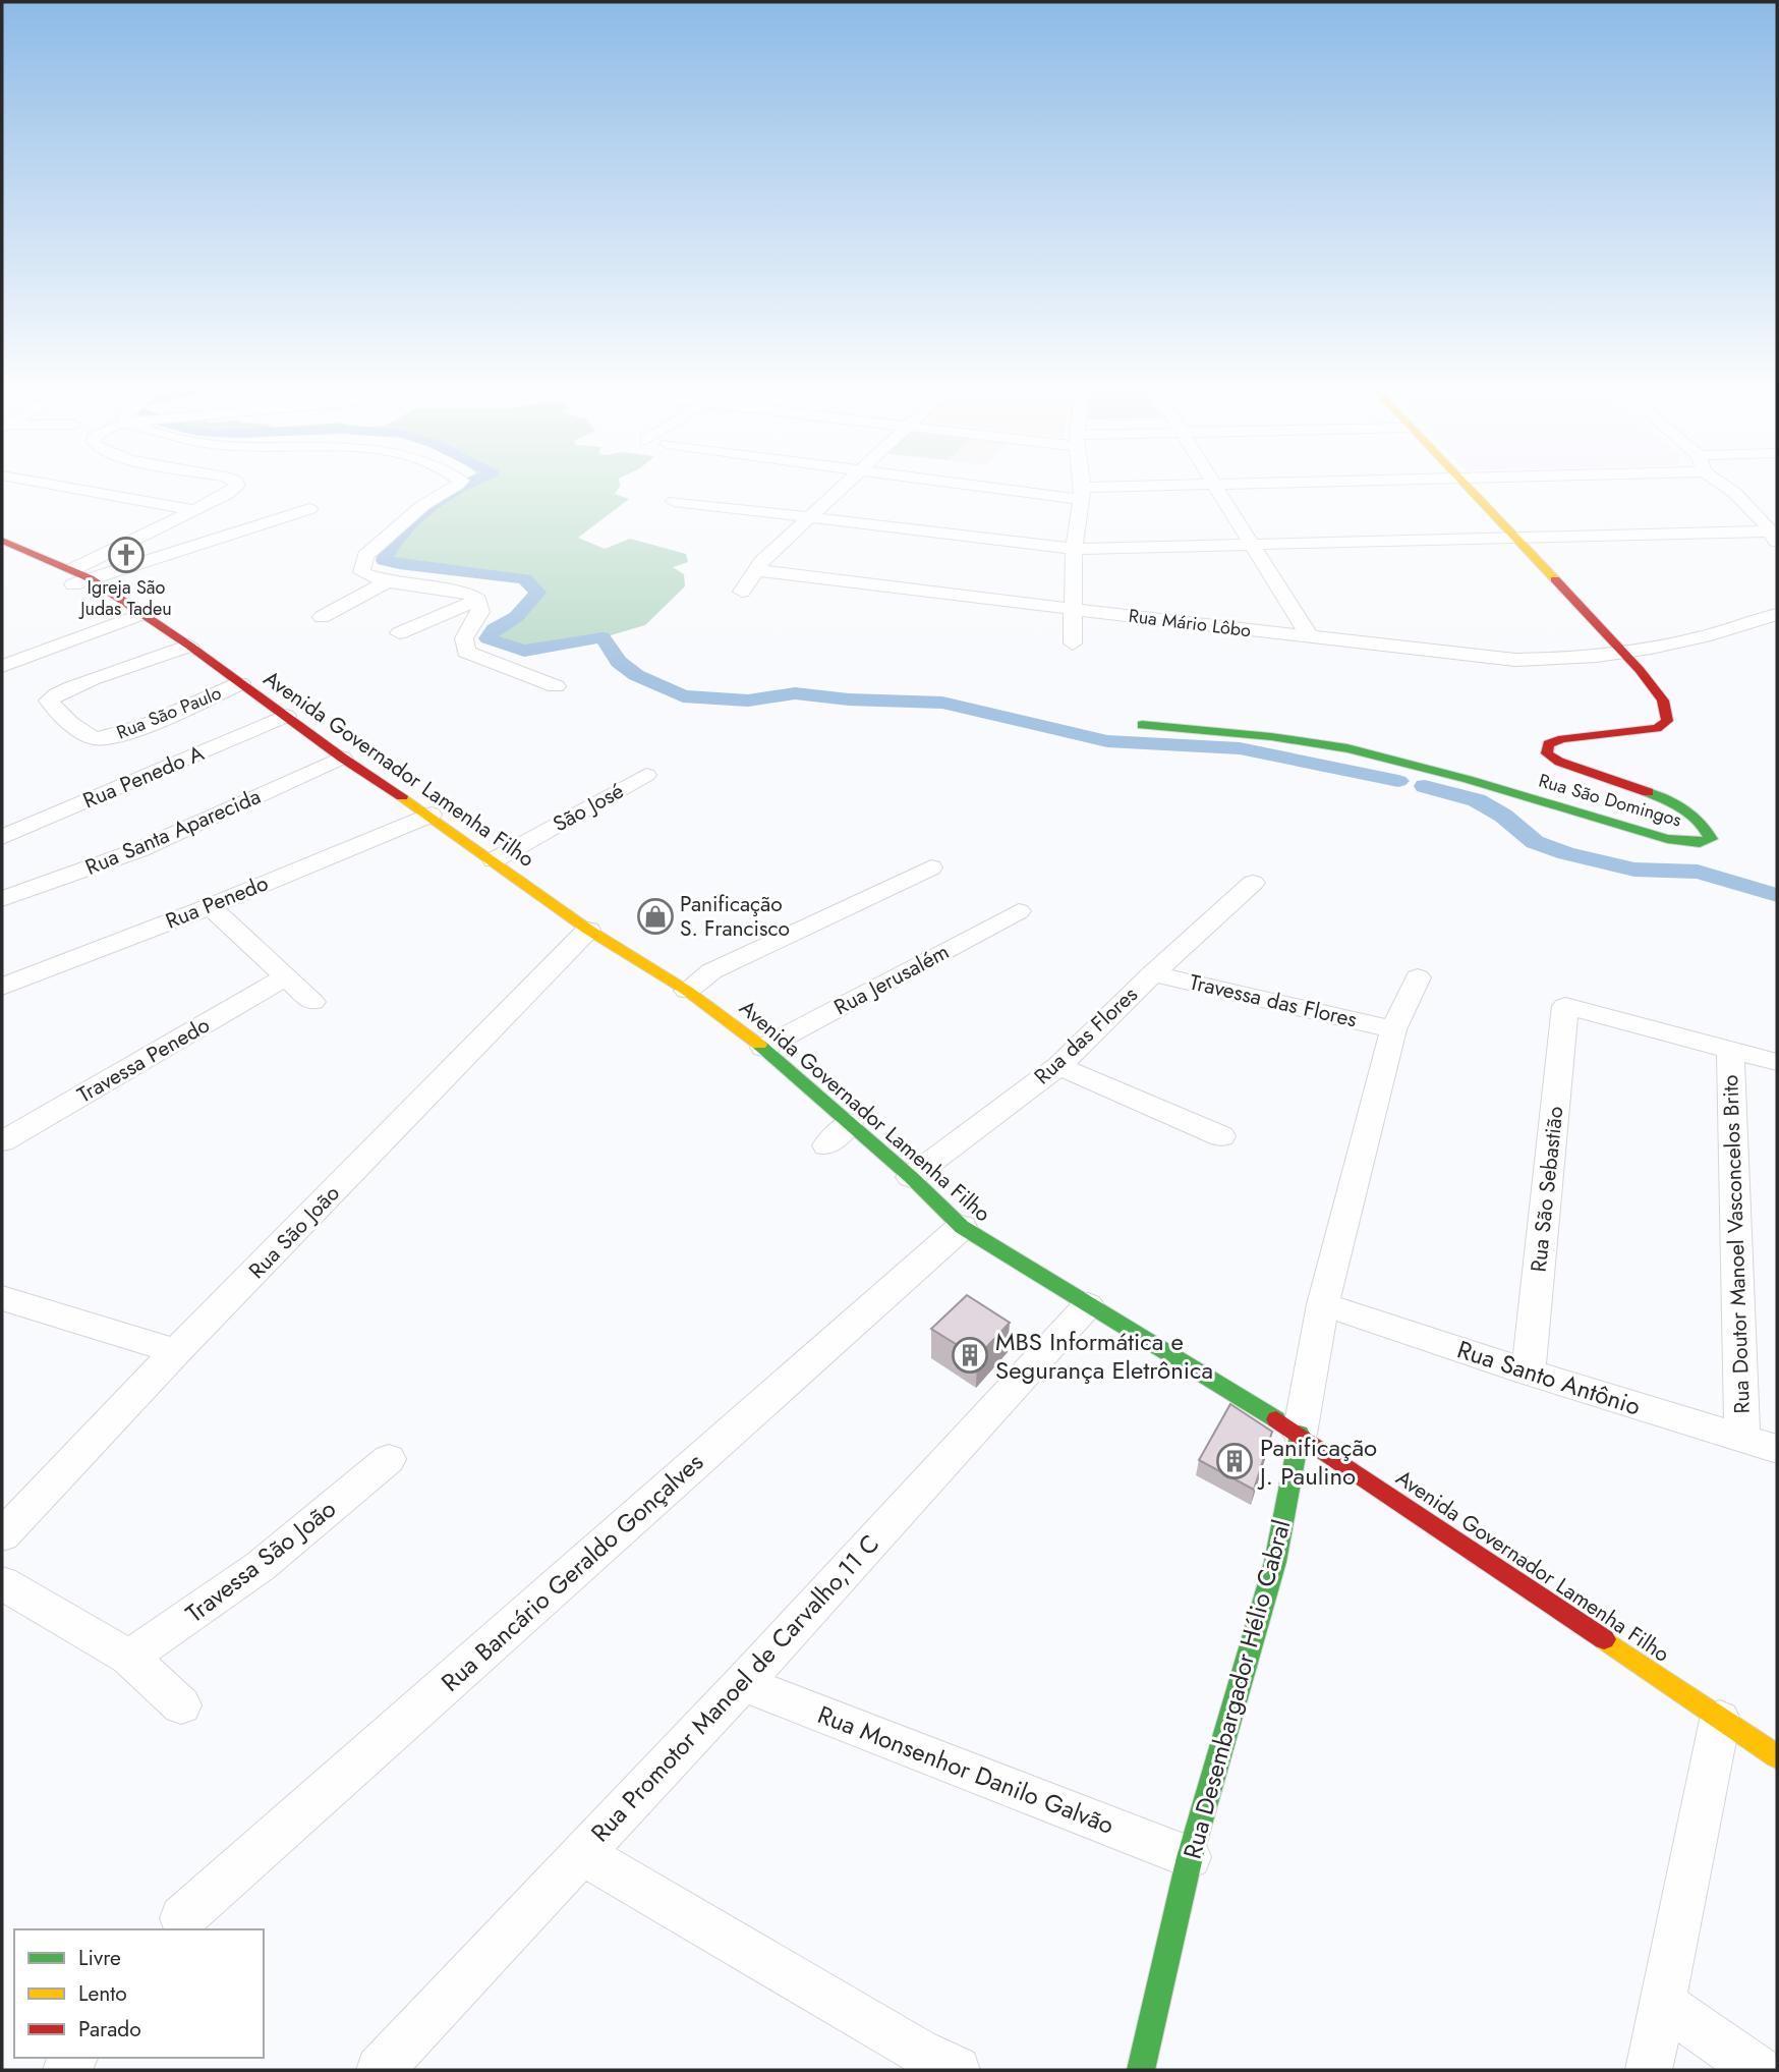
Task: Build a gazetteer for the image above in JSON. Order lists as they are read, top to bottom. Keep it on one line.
{"streets":{"street":["Rua Mário Lôbo","Rua São Paulo","Avenida Governador Lamenha Filho","Rua Penedo A","Rua São Domingos","São José","Rua Santa Aparecida","Rua Penedo","Rua Jerusalém","Travessa das Flores","Rua das Flores","Travessa Penedo","Rua São Sebastião","Rua São João","Rua Doutor Manoel Vasconcelos Brito","Rua Santo Antônio","Travessa São João","Rua Bancário Geraldo Gonçalves","Rua Promotor Manoel de Carvalho,11 C","Rua Desembargador Hélio Cabral","Rua Monsenhor Danilo Galvão"]},"crossings":[["Rua Mário Lôbo","Rua São Domingos"],["Rua São Paulo","Avenida Governador Lamenha Filho"],["Avenida Governador Lamenha Filho","Rua Penedo A"],["Avenida Governador Lamenha Filho","São José"],["Avenida Governador Lamenha Filho","Rua Santa Aparecida"],["Avenida Governador Lamenha Filho","Rua Penedo"],["Avenida Governador Lamenha Filho","Rua Jerusalém"],["Avenida Governador Lamenha Filho","Rua das Flores"],["Avenida Governador Lamenha Filho","Rua São João"],["Avenida Governador Lamenha Filho","Rua Bancário Geraldo Gonçalves"],["Avenida Governador Lamenha Filho","Rua Promotor Manoel de Carvalho,11 C"],["Avenida Governador Lamenha Filho","Rua Desembargador Hélio Cabral"],["Travessa das Flores","Rua das Flores"],["Travessa das Flores","Rua Desembargador Hélio Cabral"],["Rua São Sebastião","Rua Doutor Manoel Vasconcelos Brito"],["Rua São Sebastião","Rua Santo Antônio"],["Rua Doutor Manoel Vasconcelos Brito","Rua Santo Antônio"],["Rua Santo Antônio","Rua Desembargador Hélio Cabral"],["Rua Promotor Manoel de Carvalho,11 C","Rua Monsenhor Danilo Galvão"],["Rua Desembargador Hélio Cabral","Rua Monsenhor Danilo Galvão"]],"places":{"church":["Igreja São Judas Tadeu"],"shop":["Panificação S. Francisco"],"building":["MBS Informática e Segurança Eletrônica","Panificação J. Paulino"]},"legend":["Livre","Lento","Parado"]}
